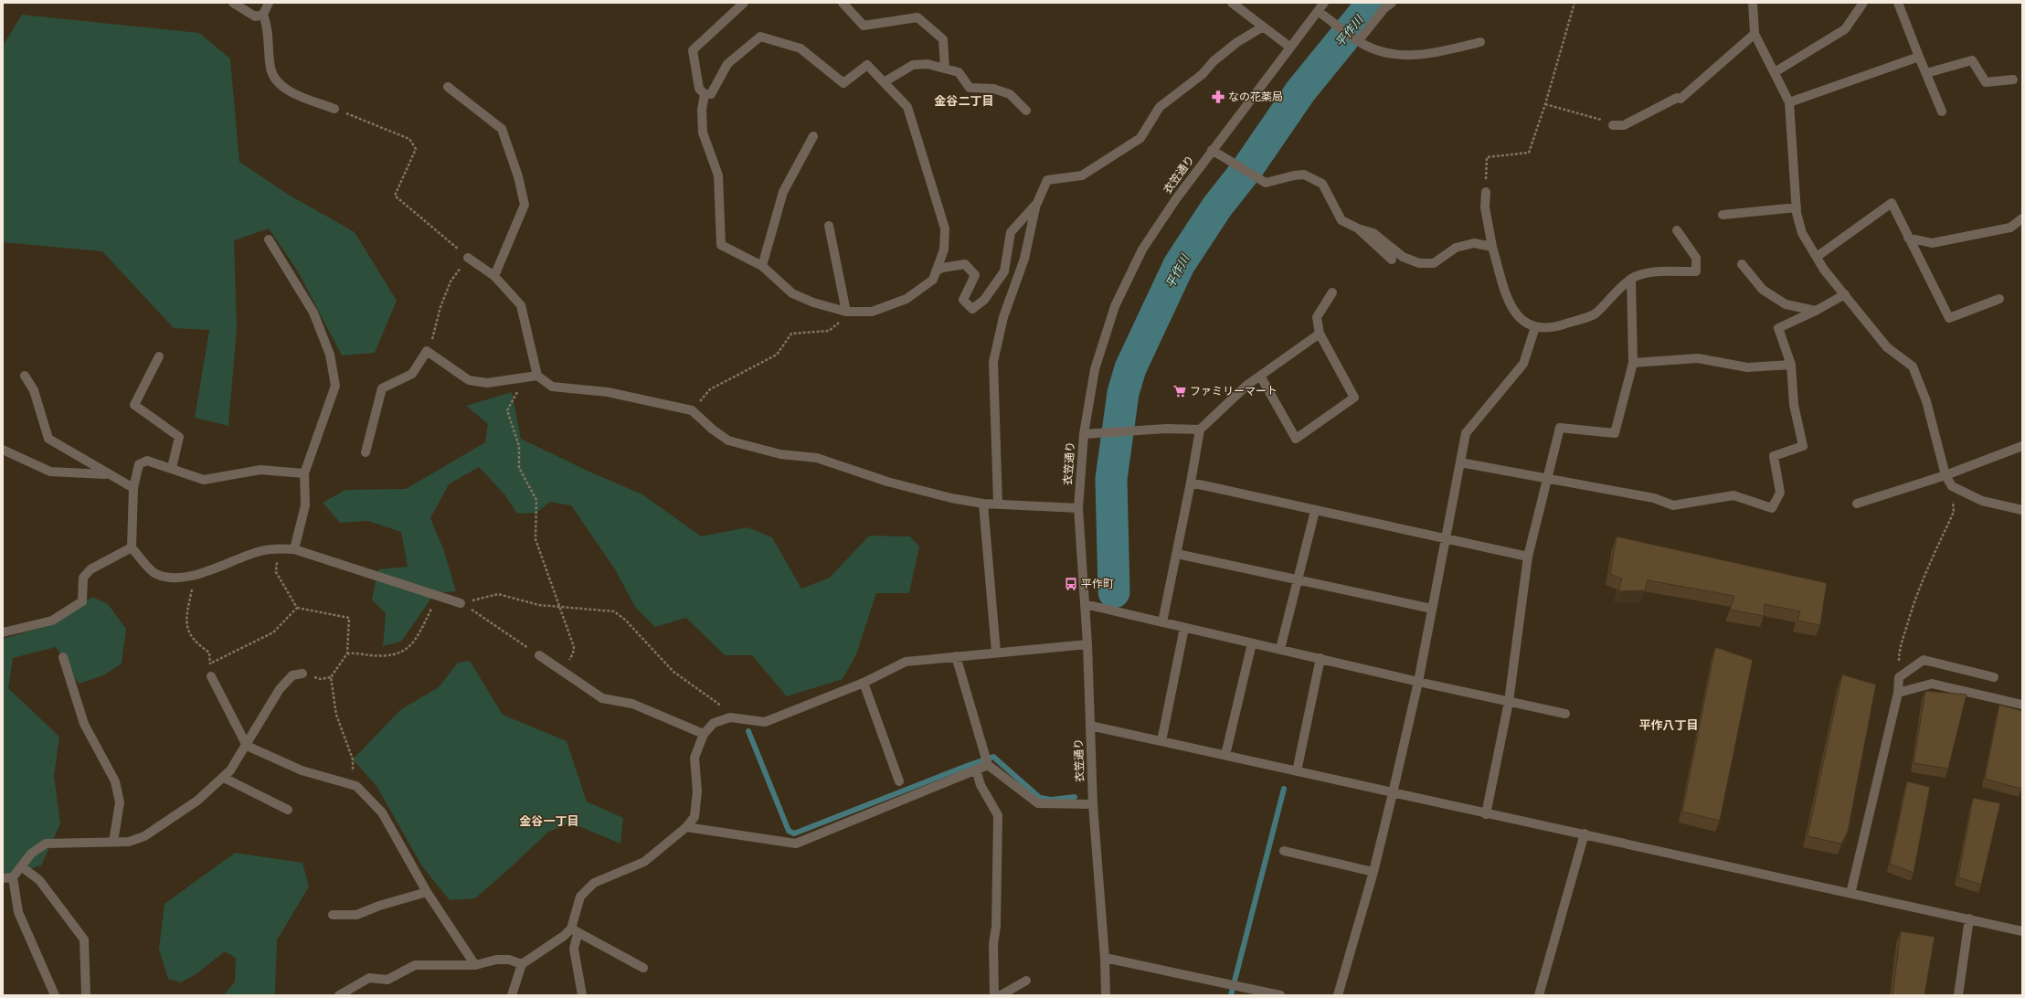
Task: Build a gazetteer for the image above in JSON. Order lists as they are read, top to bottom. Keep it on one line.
{"streets":{"street":["衣笠通り"]},"districts":["金谷二丁目","平作八丁目","金谷一丁目"],"water":["平作川"],"places":{"pharmacy":["なの花薬局"],"supermarket":["ファミリーマート"],"bus stop":["平作町"]}}
